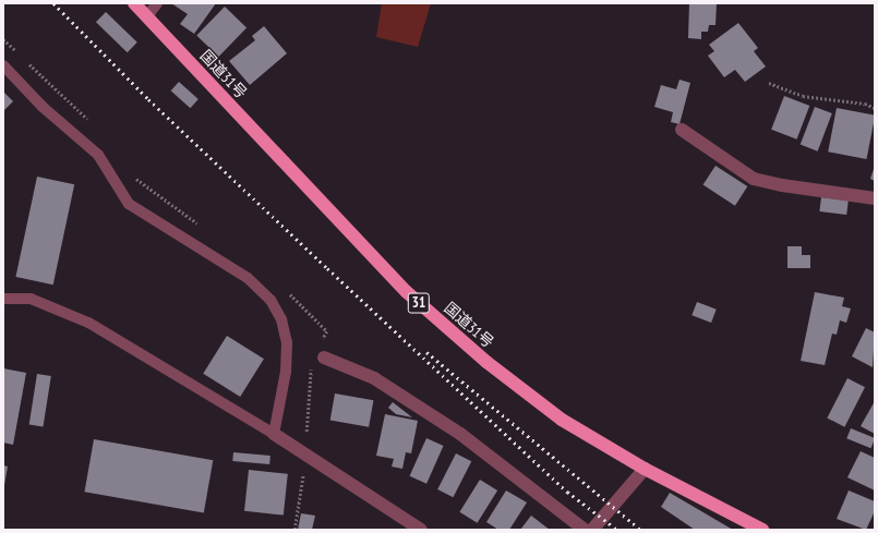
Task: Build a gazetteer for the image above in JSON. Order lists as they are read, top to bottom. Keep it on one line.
{"streets":{"highway":["国道31号","31"]}}
